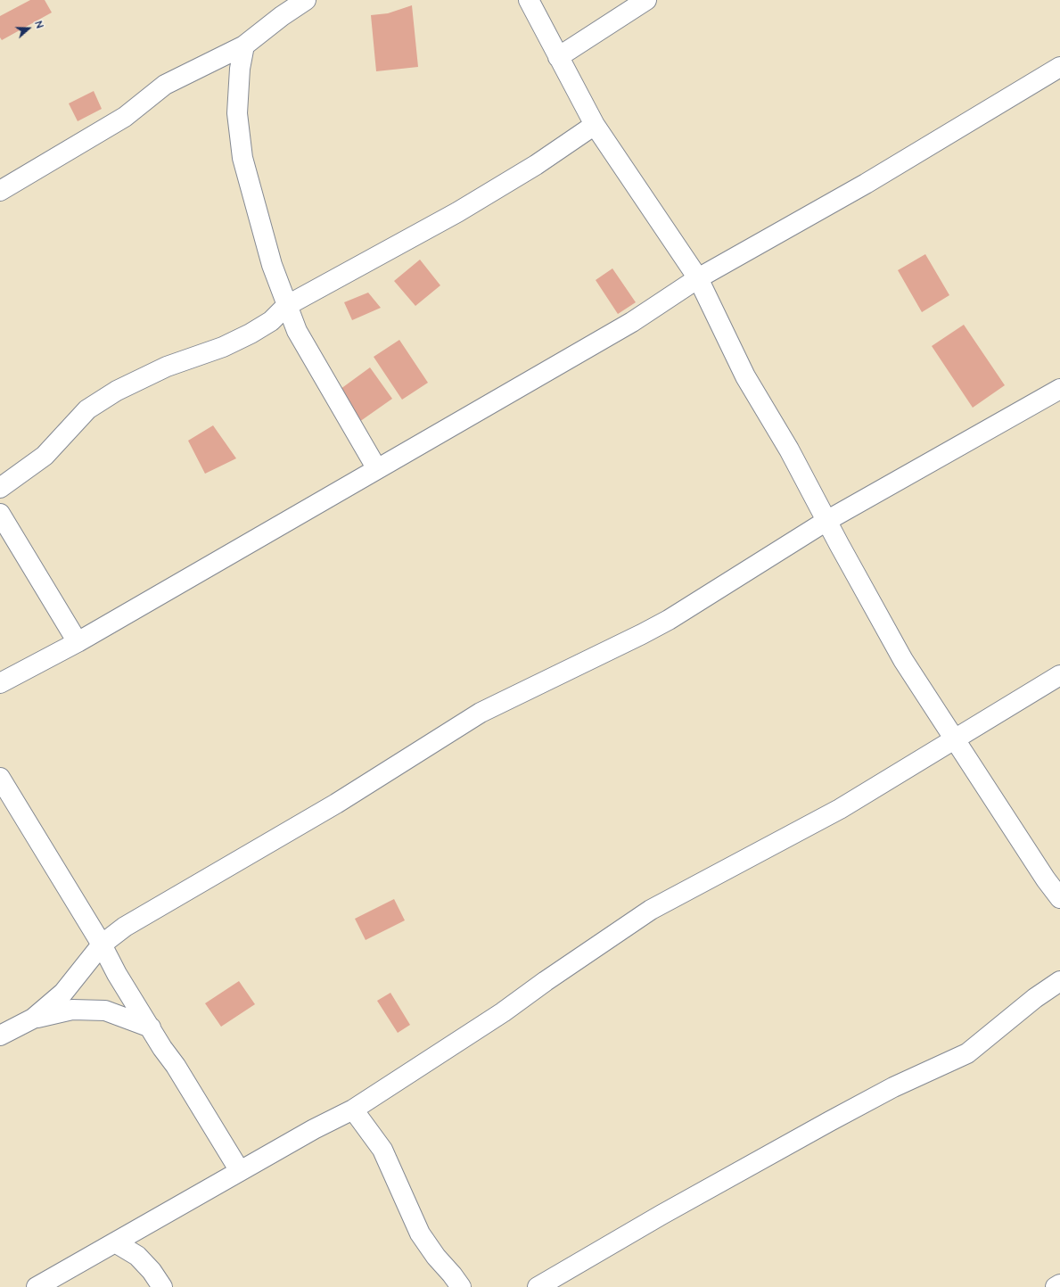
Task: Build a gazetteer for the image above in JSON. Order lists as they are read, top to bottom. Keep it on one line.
{"north":"right"}
